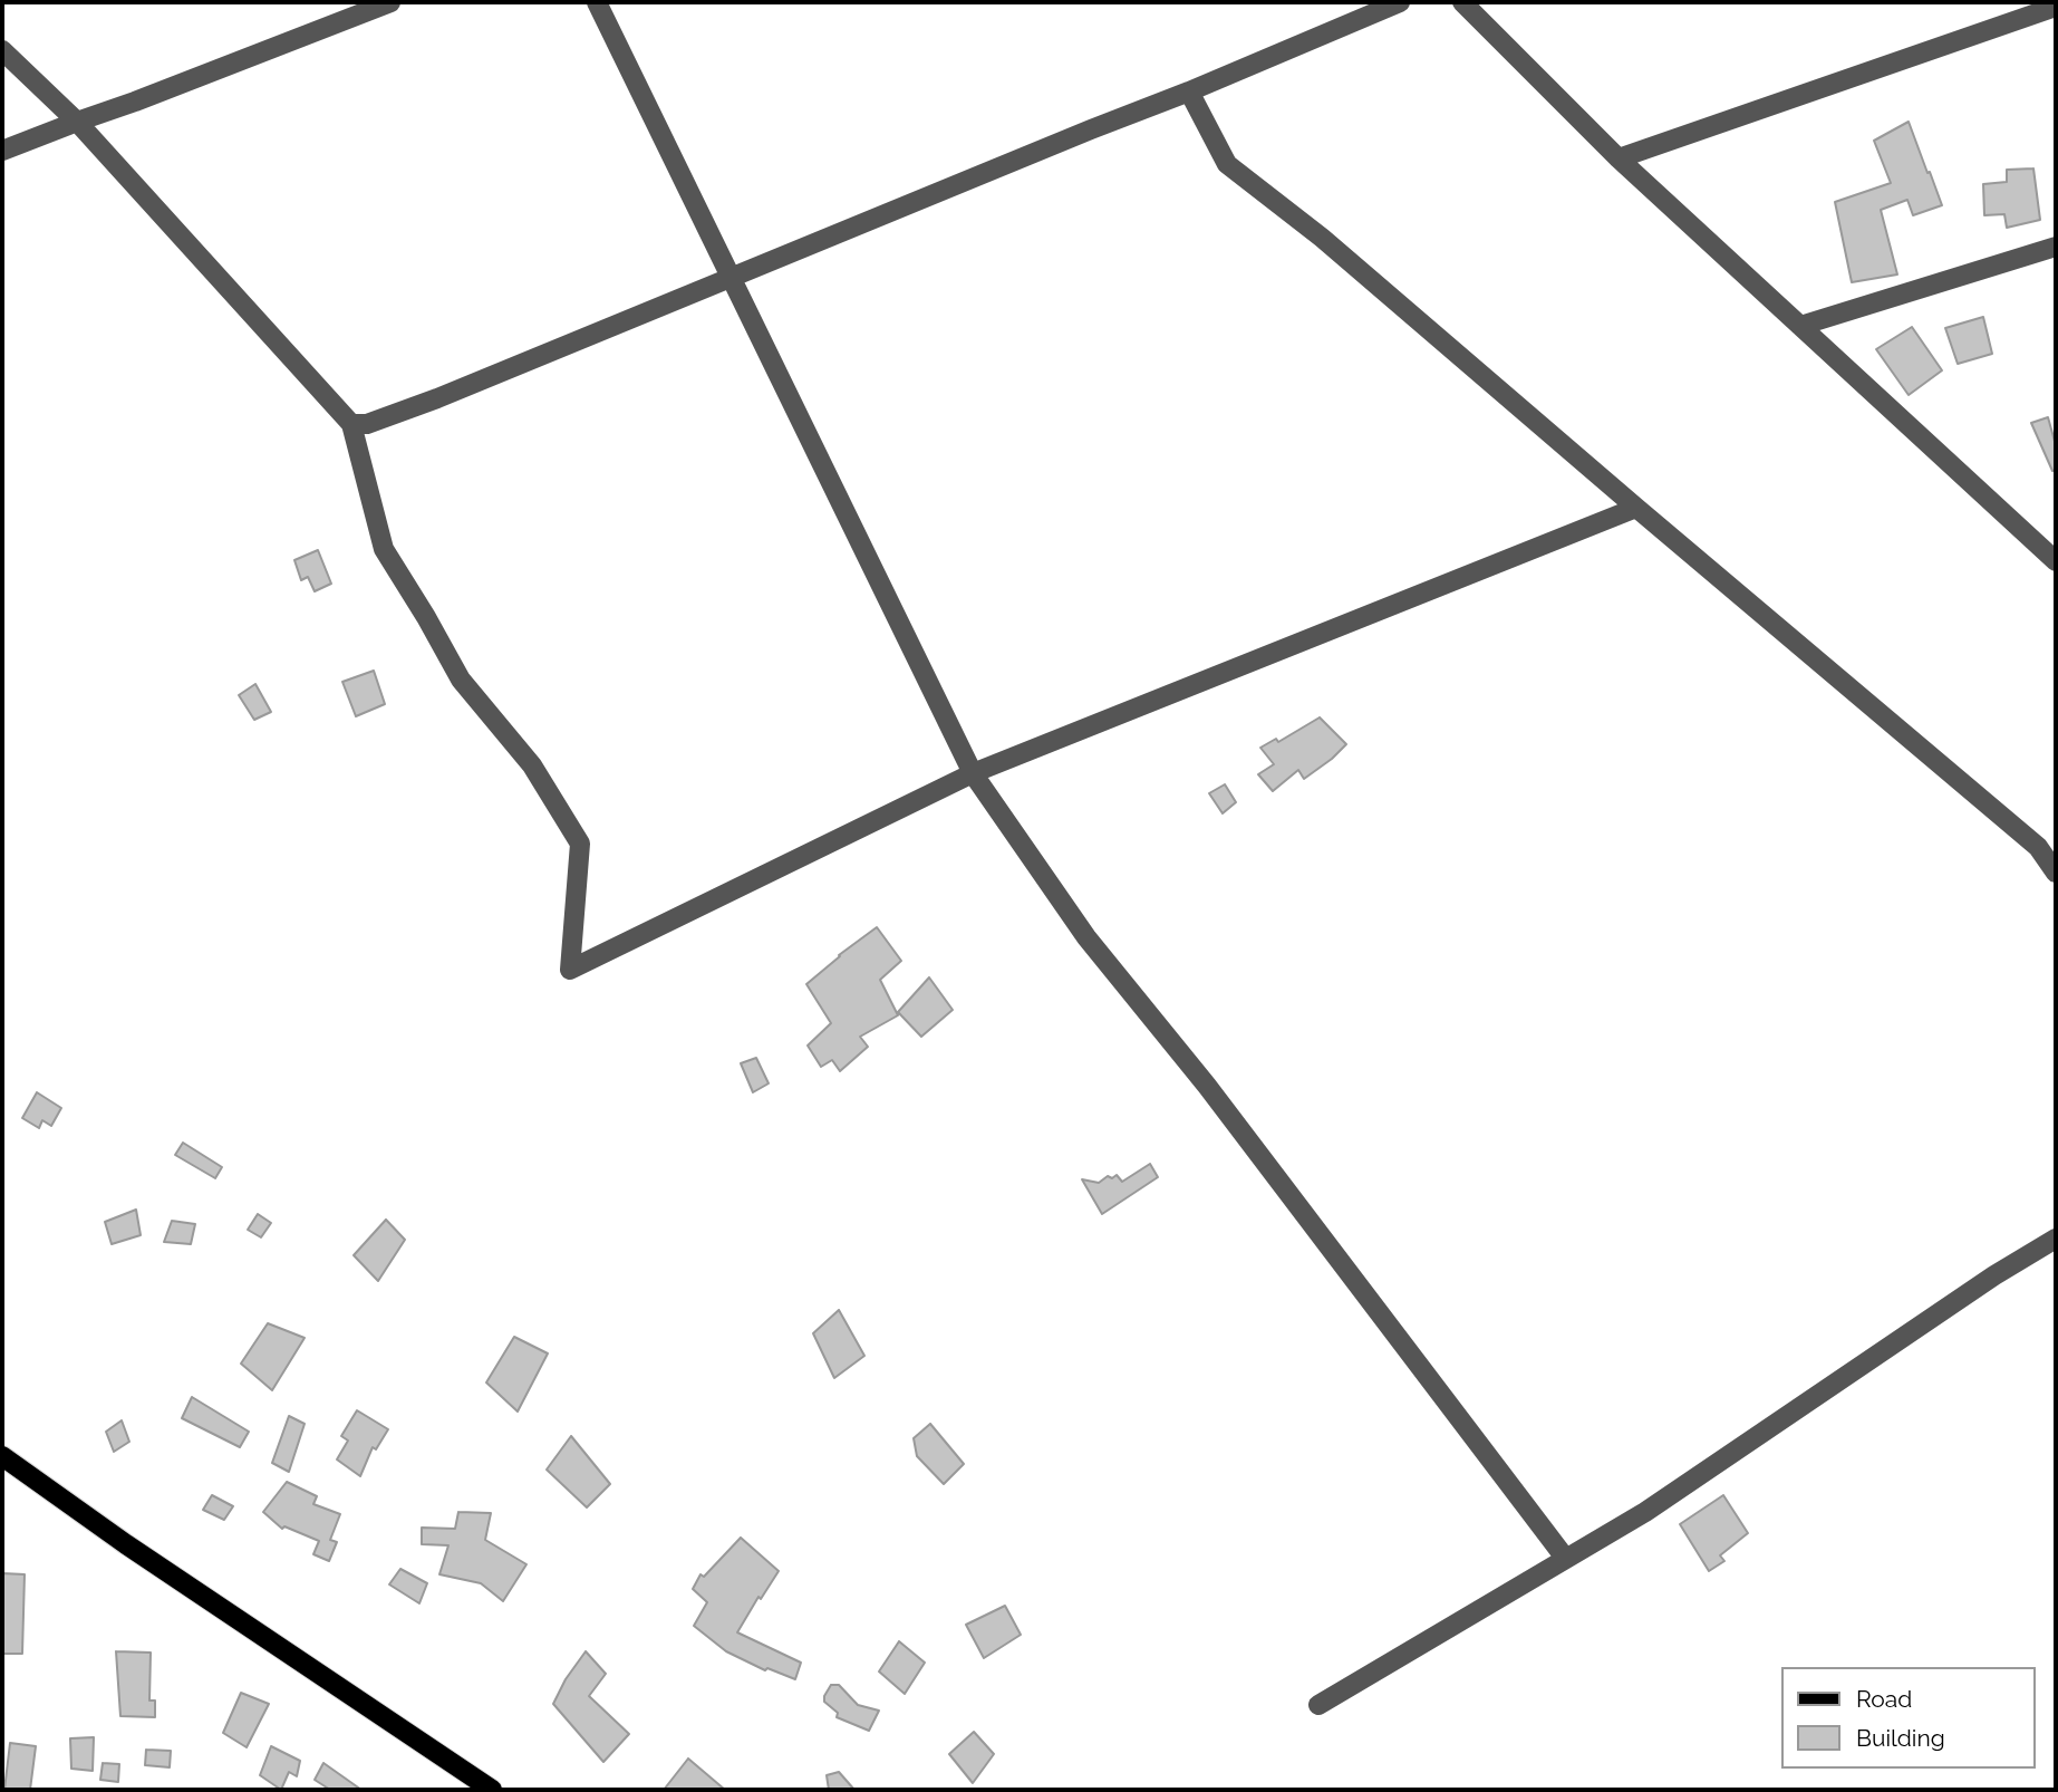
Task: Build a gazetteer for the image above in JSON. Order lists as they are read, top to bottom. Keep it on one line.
{"legend":["Road","Building"]}
